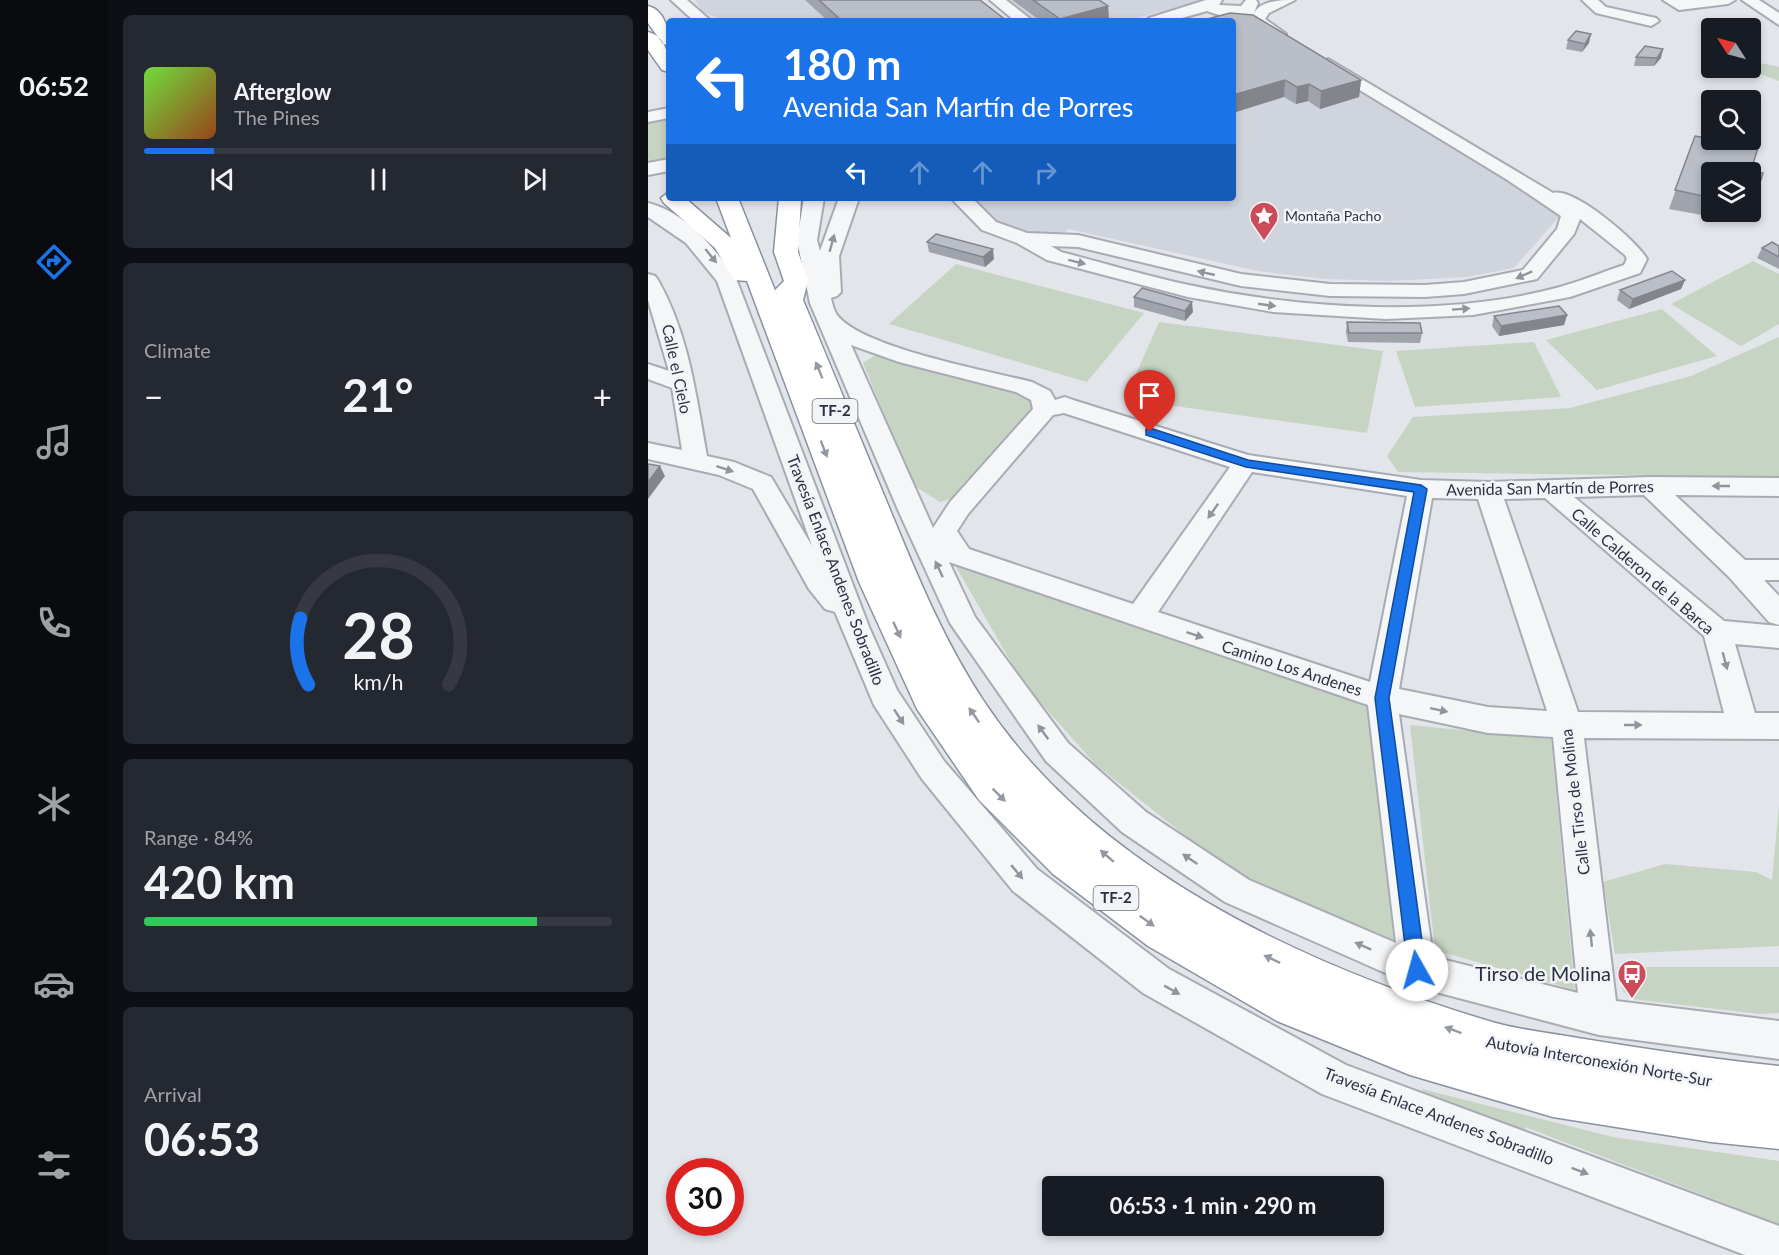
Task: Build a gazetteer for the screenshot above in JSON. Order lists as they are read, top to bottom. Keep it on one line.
{"streets":{"highway":["TF-2","Autovía Interconexión Norte-Sur"],"street":["Calle el Cielo","Avenida San Martín de Porres","Travesía Enlace Andenes Sobradillo","Calle Calderon de la Barca","Camino Los Andenes","Calle Tirso de Molina"]},"crossings":[["Avenida San Martín de Porres","Calle Calderon de la Barca"],["Avenida San Martín de Porres","Camino Los Andenes"],["Avenida San Martín de Porres","Calle Tirso de Molina"],["Calle Calderon de la Barca","Camino Los Andenes"],["Camino Los Andenes","Calle Tirso de Molina"]],"one_way":["Camino Los Andenes"],"places":{"place":["Montaña Pacho"],"bus stop":["Tirso de Molina"]},"north":"top left","page":{"tabs":"06:52","turn":["180 m","Avenida San Martín de Porres"],"song":["Afterglow","The Pines"],"tile":["Climate",["Range · 84%","420 km"],["Arrival","06:53"]],"heat":["−","21°","+"],"limit":"30","trip":"06:53 · 1 min · 290 m","gauge":["28","km/h"]}}
